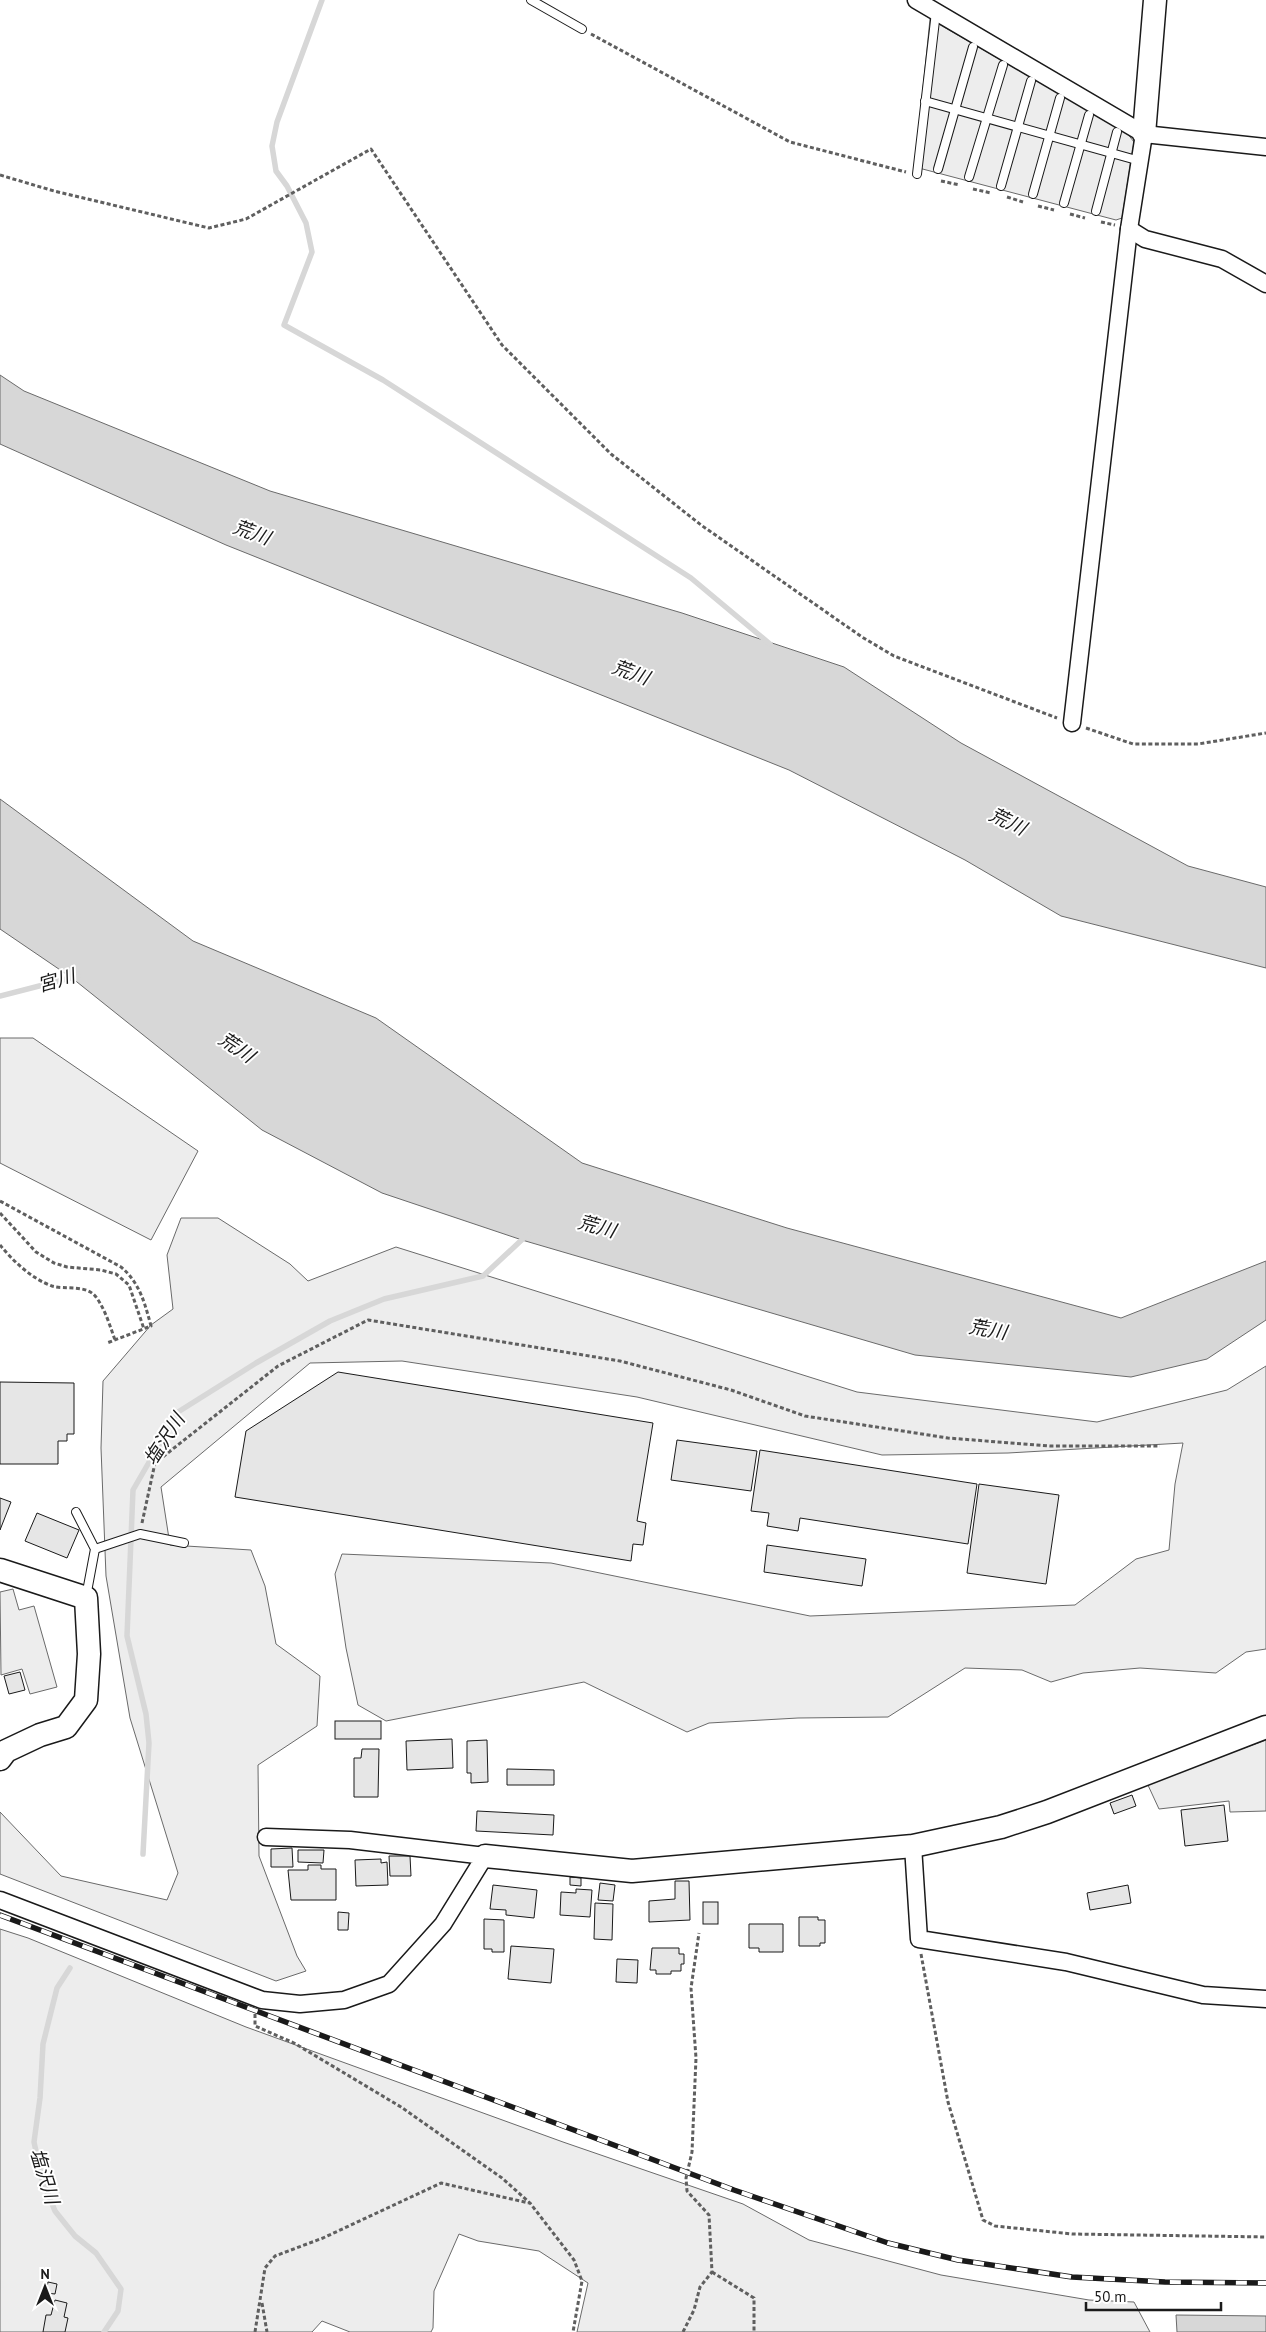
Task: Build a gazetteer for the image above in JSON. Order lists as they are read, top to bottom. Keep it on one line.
{"water":["荒川","宮川","塩沢川"],"scale_bar":"50 m","north":"top"}
